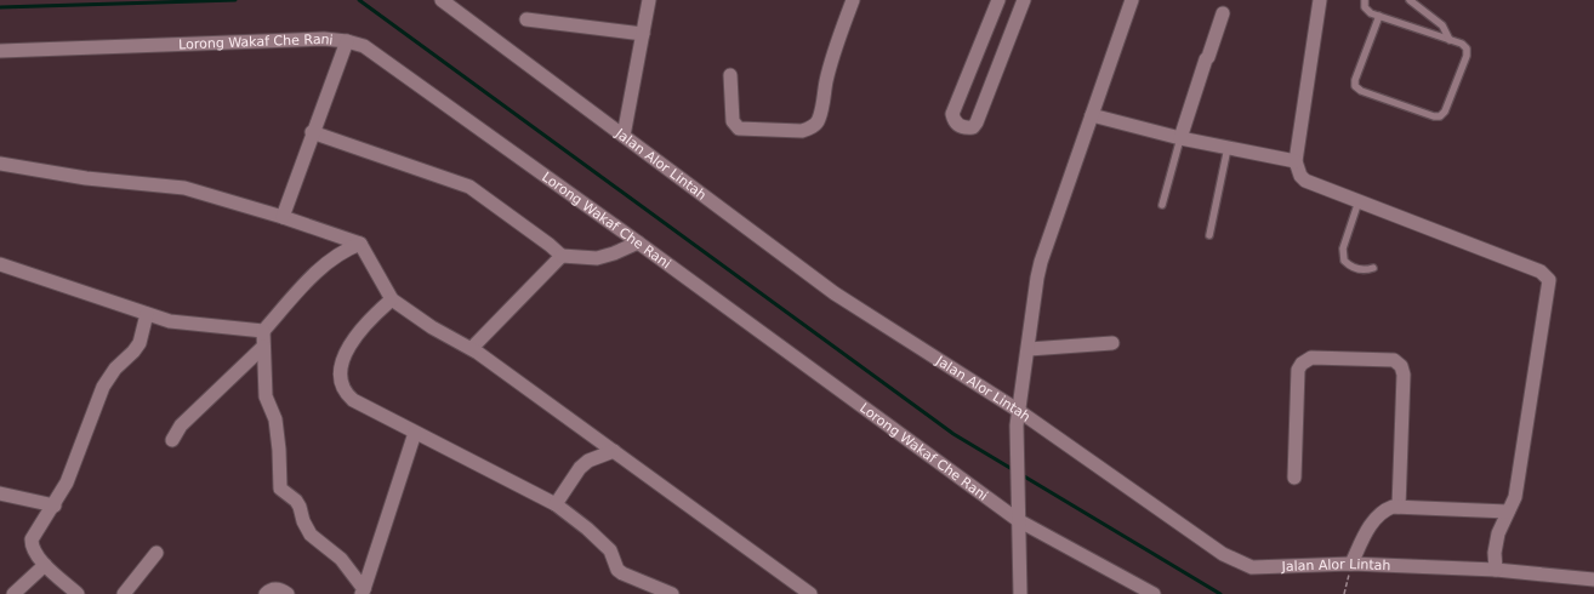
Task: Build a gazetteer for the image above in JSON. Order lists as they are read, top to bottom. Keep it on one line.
{"streets":{"street":["Lorong Wakaf Che Rani","Jalan Alor Lintah"]}}
